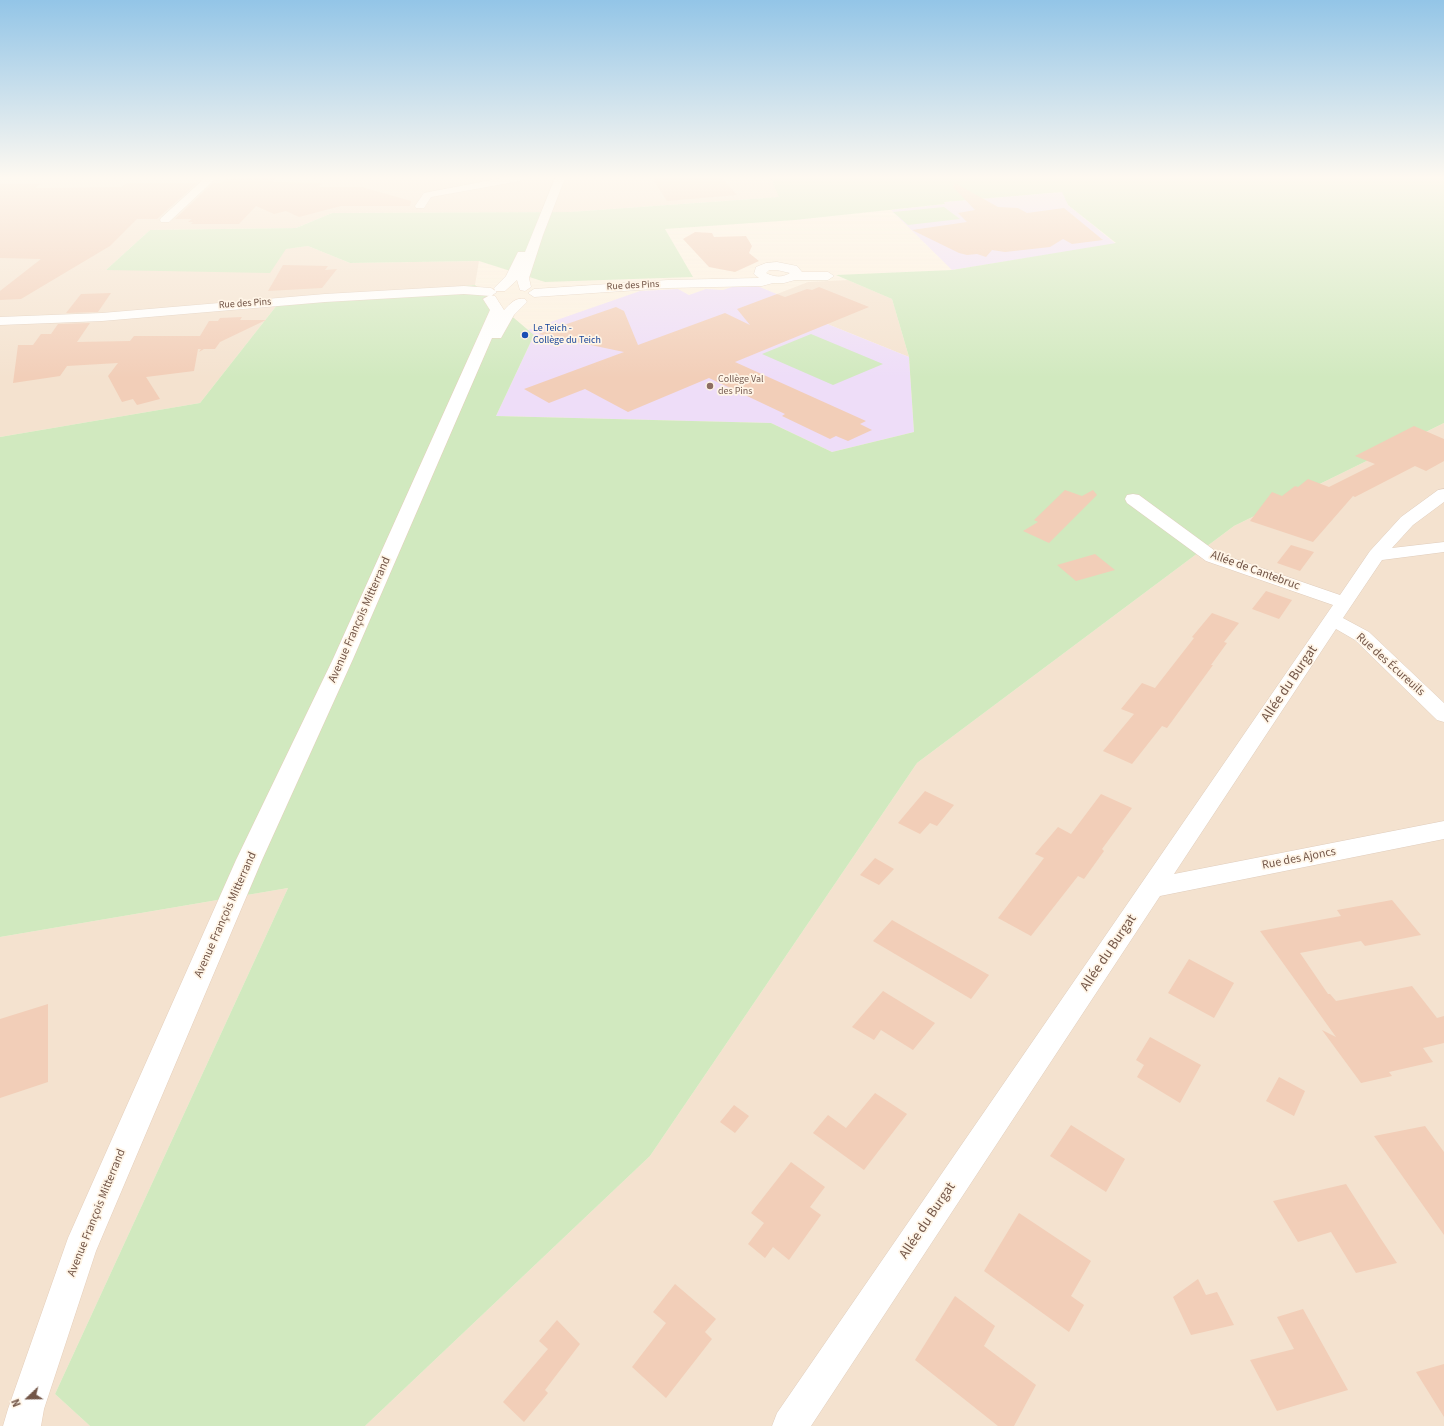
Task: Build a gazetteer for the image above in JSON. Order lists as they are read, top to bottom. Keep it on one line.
{"streets":{"main road":["Avenue François Mitterrand"],"street":["Rue des Pins","Allée de Cantebruc","Rue des Écureuils","Allée du Burgat","Rue des Ajoncs"]},"crossings":[["Rue des Pins","Avenue François Mitterrand"],["Allée de Cantebruc","Rue des Écureuils"],["Allée de Cantebruc","Allée du Burgat"],["Rue des Écureuils","Allée du Burgat"],["Allée du Burgat","Rue des Ajoncs"]],"places":["Le Teich - Collège du Teich","Collège Val des Pins"],"north":"left"}
